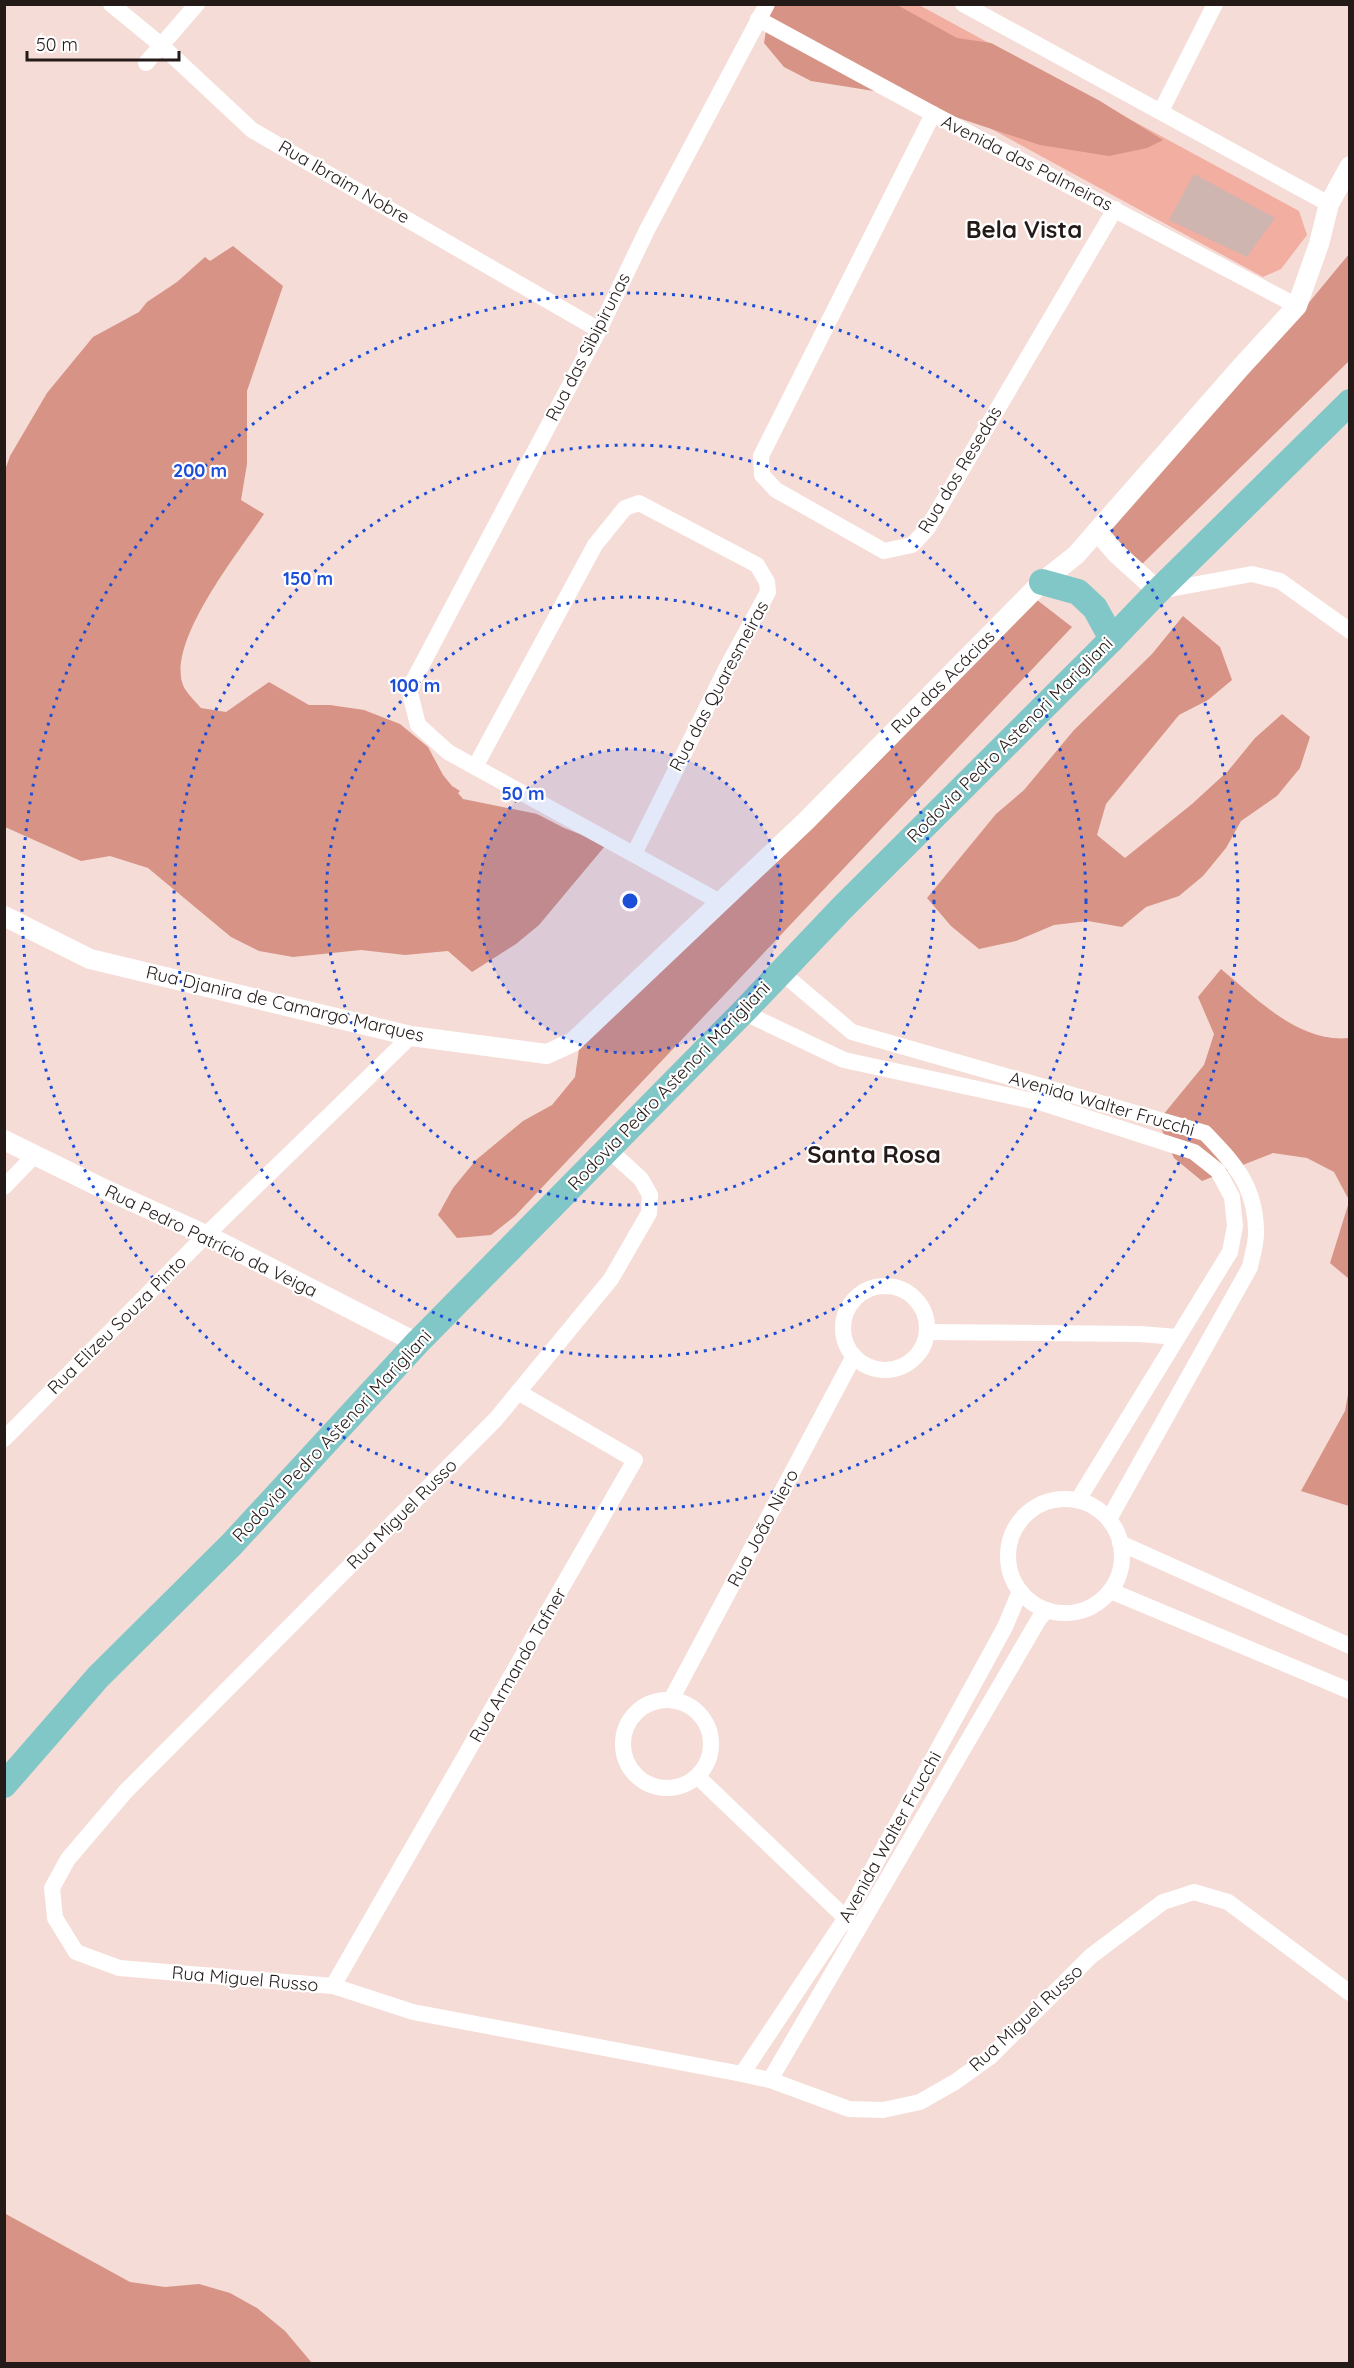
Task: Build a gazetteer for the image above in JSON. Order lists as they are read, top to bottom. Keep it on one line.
{"streets":{"main road":["Rodovia Pedro Astenori Marigliani"],"street":["Avenida das Palmeiras","Rua Ibraim Nobre","Rua das Sibipirunas","Rua dos Resedas","Rua das Acácias","Rua das Quaresmeiras","Rua Djanira de Camargo Marques","Avenida Walter Frucchi","Rua Pedro Patrício da Veiga","Rua Elizeu Souza Pinto","Rua Miguel Russo","Rua João Niero","Rua Armando Tafner"]},"crossings":[["Avenida das Palmeiras","Rua das Sibipirunas"],["Avenida das Palmeiras","Rua dos Resedas"],["Avenida das Palmeiras","Rua das Acácias"],["Rua Ibraim Nobre","Rua das Sibipirunas"],["Rua das Sibipirunas","Rua das Quaresmeiras"],["Rua das Acácias","Rua Djanira de Camargo Marques"],["Rodovia Pedro Astenori Marigliani","Avenida Walter Frucchi"],["Rodovia Pedro Astenori Marigliani","Rua Pedro Patrício da Veiga"],["Rodovia Pedro Astenori Marigliani","Rua Miguel Russo"],["Rua Djanira de Camargo Marques","Rua Elizeu Souza Pinto"],["Avenida Walter Frucchi","Rua Miguel Russo"],["Rua Pedro Patrício da Veiga","Rua Elizeu Souza Pinto"],["Rua Miguel Russo","Rua Armando Tafner"]],"districts":["Bela Vista","Santa Rosa"],"scale_bar":"50 m","rings":["200 m","150 m","100 m","50 m"]}
